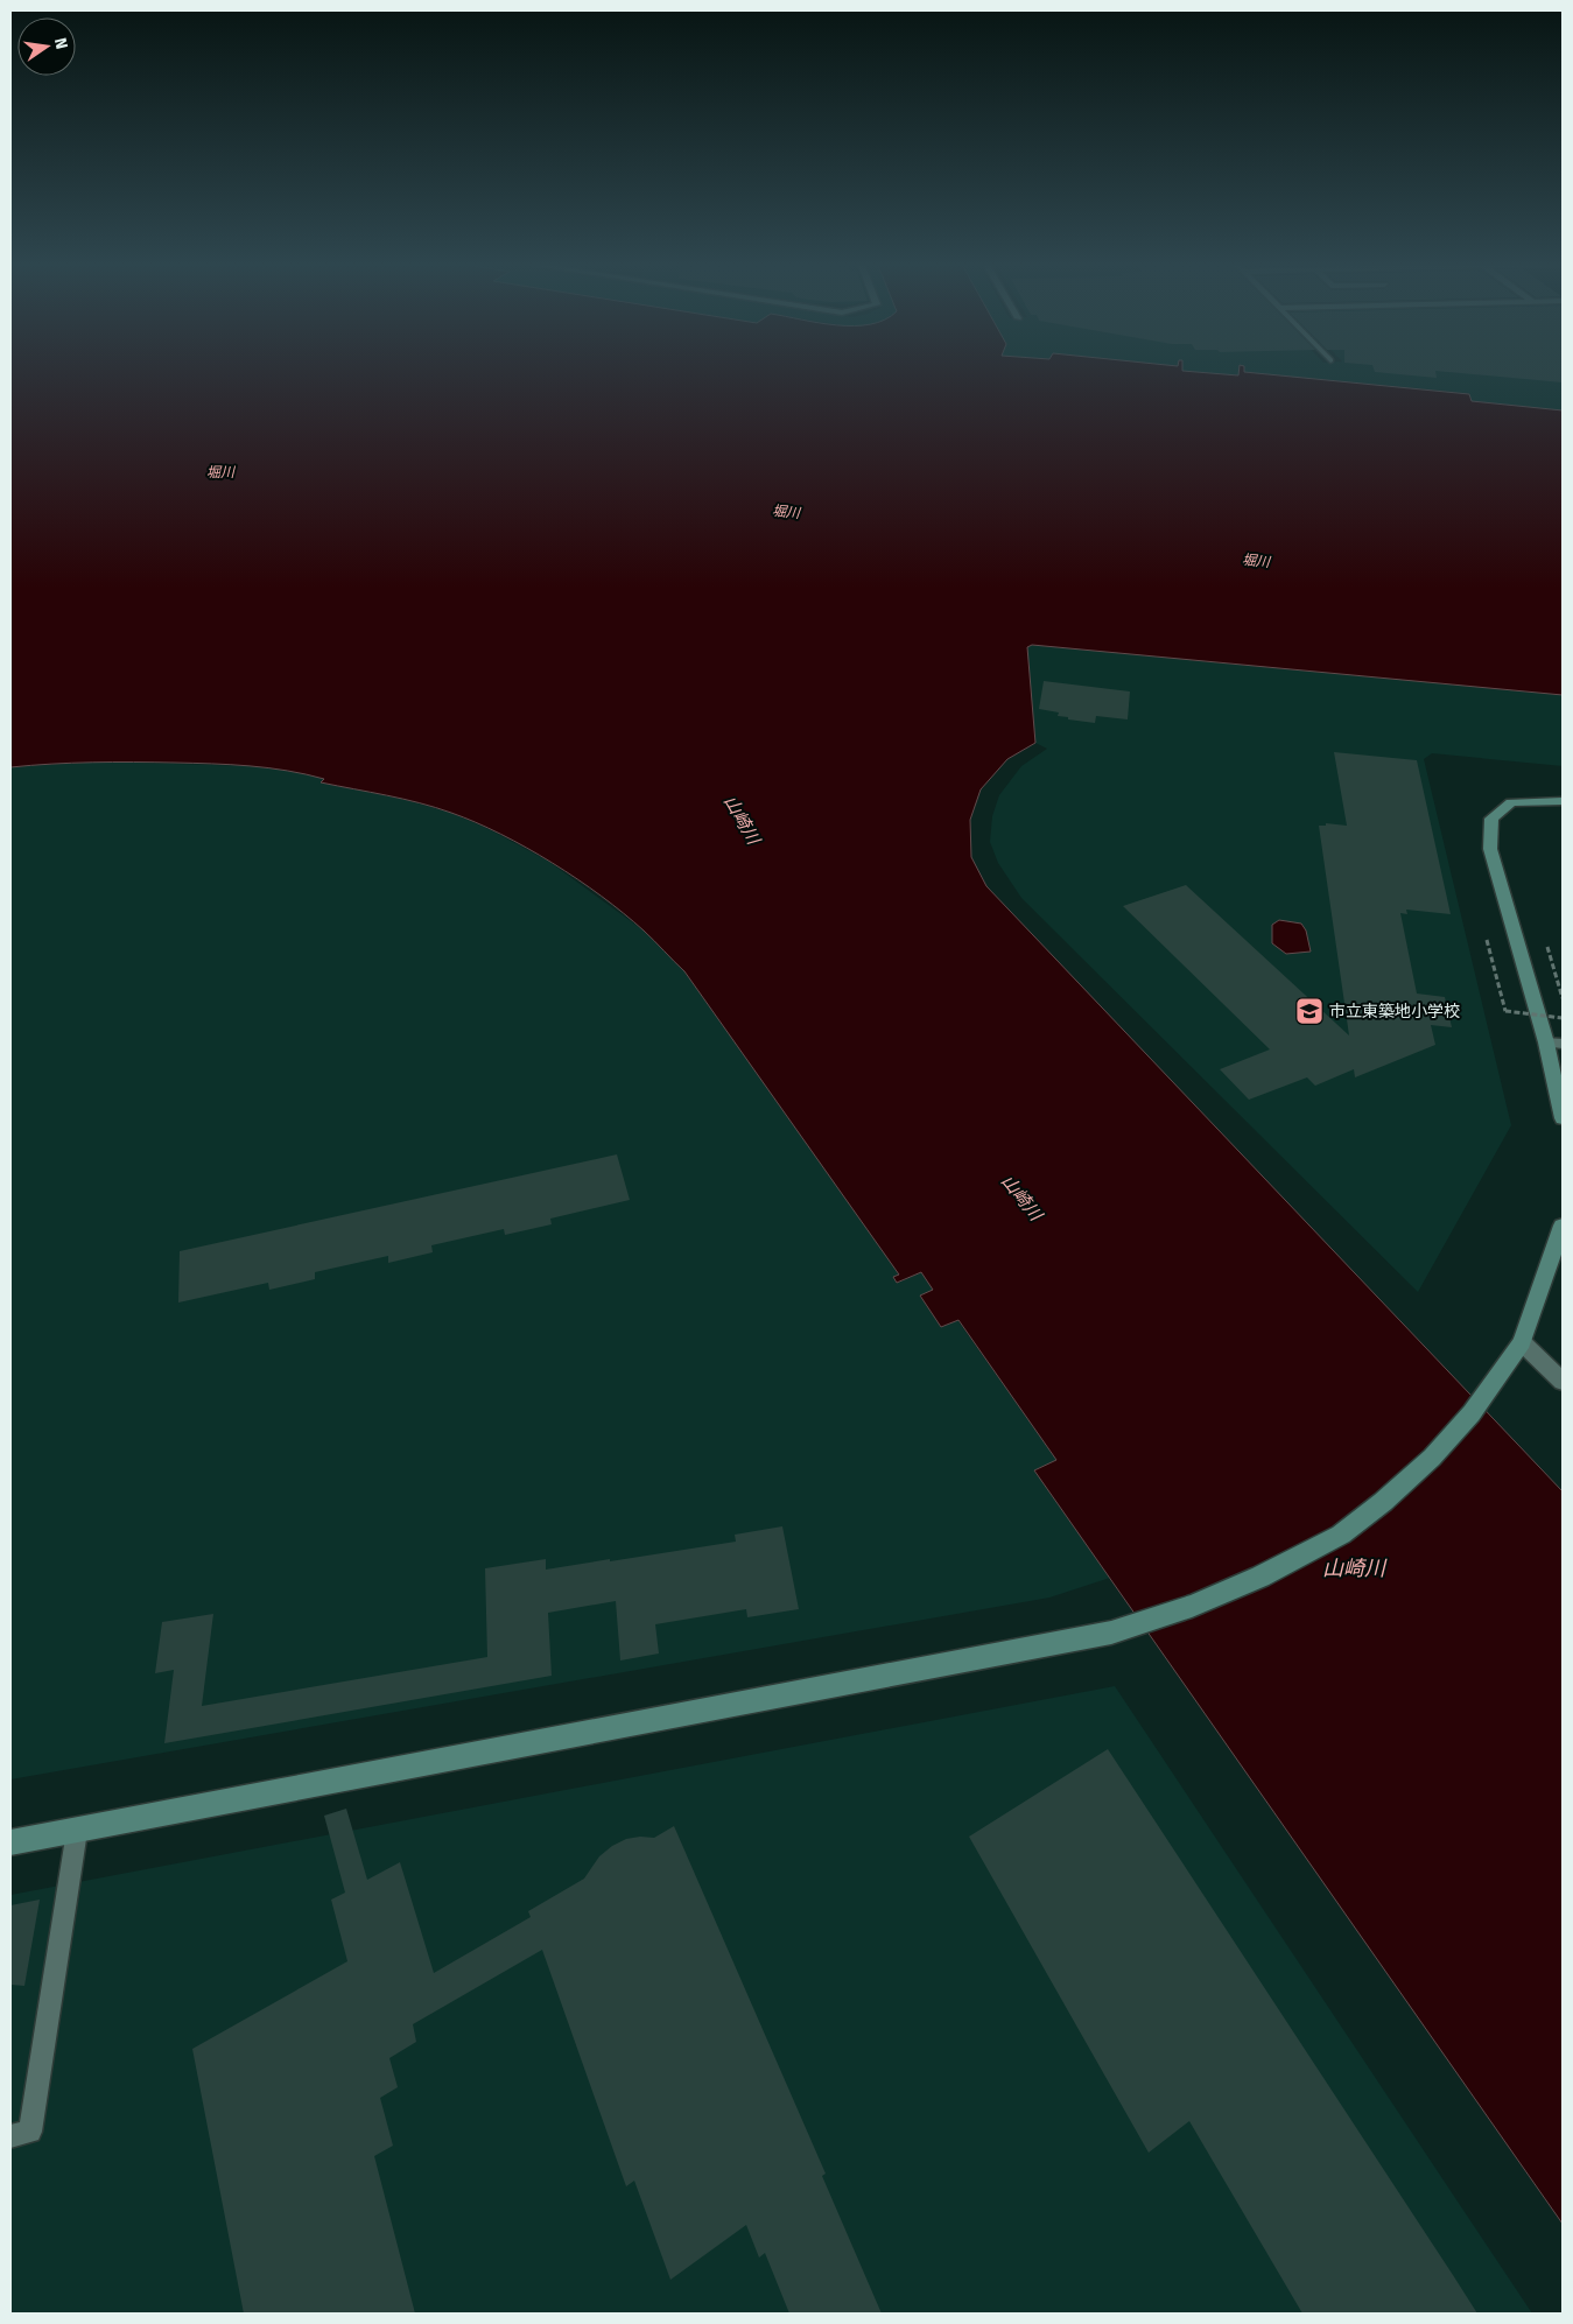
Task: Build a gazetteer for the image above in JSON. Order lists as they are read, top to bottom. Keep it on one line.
{"water":["堀川","山崎川"],"places":{"school or university":["市立東築地小学校"]},"north":"right"}
